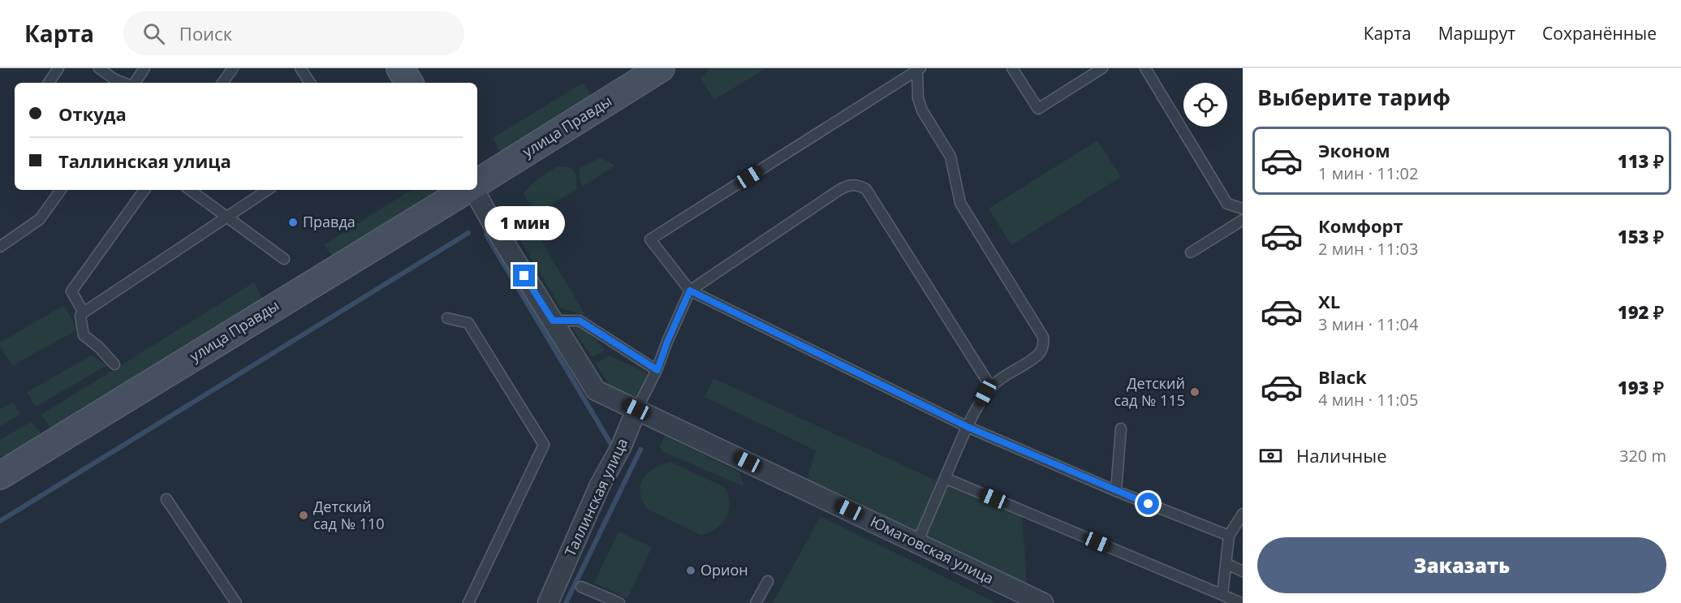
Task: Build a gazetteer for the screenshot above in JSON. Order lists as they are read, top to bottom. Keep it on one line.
{"streets":{"main road":["улица Правды"],"street":["Таллинская улица","Юматовская улица"]},"crossings":[["Таллинская улица","Юматовская улица"]],"places":["Правда","Детский сад № 115","Детский сад № 110","Орион"],"page":{"header":"Карта","search":"Поиск","nav":["Карта","Маршрут","Сохранённые"],"heading":"Выберите тариф","banner":["Откуда","Таллинская улица"],"list":[{"name":"Эконом","note":"1 мин · 11:02","value":"113 ₽"},{"name":"Комфорт","note":"2 мин · 11:03","value":"153 ₽"},{"name":"XL","note":"3 мин · 11:04","value":"192 ₽"},{"name":"Black","note":"4 мин · 11:05","value":"193 ₽"}],"bubble":"1 мин","pay":["Наличные","320 m"],"buttons":"Заказать"}}
